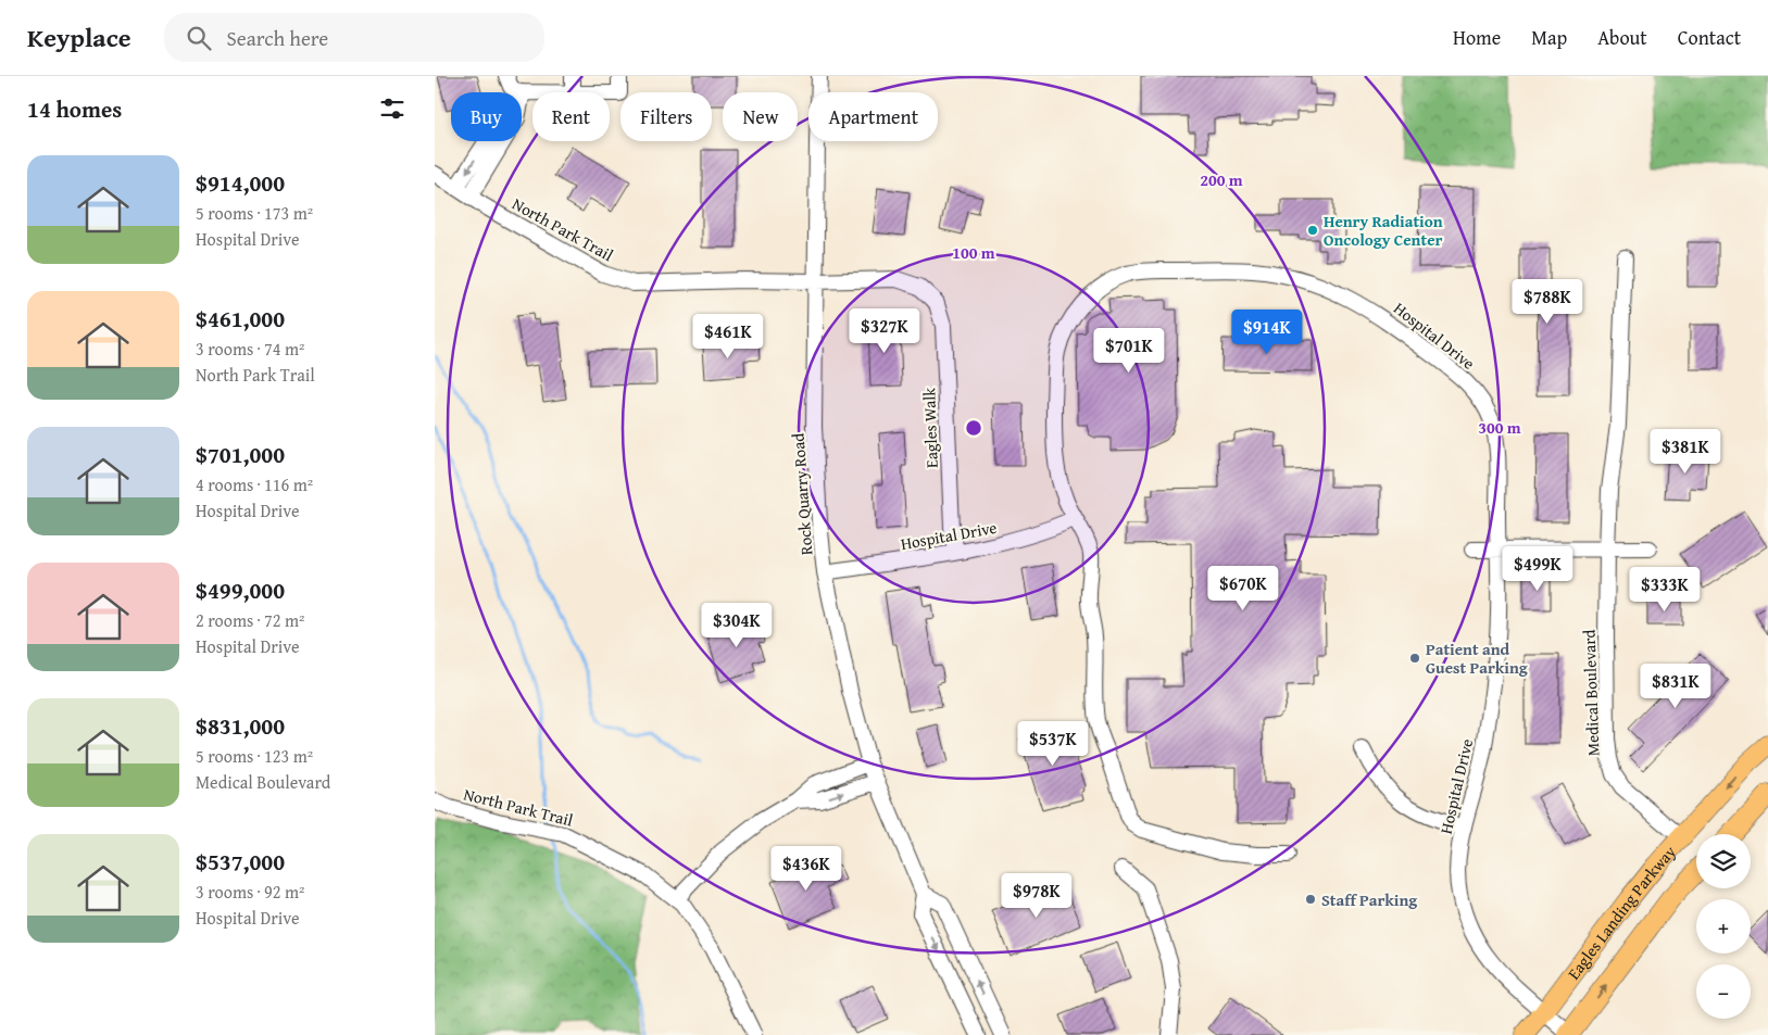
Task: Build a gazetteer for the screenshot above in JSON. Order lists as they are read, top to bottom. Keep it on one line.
{"streets":{"main road":["Eagles Landing Parkway"],"street":["North Park Trail","Hospital Drive","Eagles Walk","Rock Quarry Road","Medical Boulevard"]},"crossings":[["North Park Trail","Eagles Walk"],["North Park Trail","Rock Quarry Road"],["Hospital Drive","Eagles Walk"],["Hospital Drive","Rock Quarry Road"],["Hospital Drive","Eagles Landing Parkway"],["Eagles Walk","Rock Quarry Road"],["Medical Boulevard","Eagles Landing Parkway"]],"places":["Henry Radiation Oncology Center","Patient and Guest Parking","Staff Parking"],"page":{"header":"Keyplace","search":"Search here","nav":["Home","Map","About","Contact"],"heading":"14 homes","chip":["Buy","Rent","Filters","New","Apartment"],"list":[{"name":"$914,000","note":"5 rooms · 173 m² · Hospital Drive"},{"name":"$461,000","note":"3 rooms · 74 m² · North Park Trail"},{"name":"$701,000","note":"4 rooms · 116 m² · Hospital Drive"},{"name":"$499,000","note":"2 rooms · 72 m² · Hospital Drive"},{"name":"$831,000","note":"5 rooms · 123 m² · Medical Boulevard"},{"name":"$537,000","note":"3 rooms · 92 m² · Hospital Drive"}],"price":["$788K","$327K","$914K","$461K","$701K","$381K","$499K","$670K","$333K","$304K","$831K","$537K","$436K","$978K"],"map_buttons":["+","−"]},"rings":["200 m","100 m","300 m"]}
